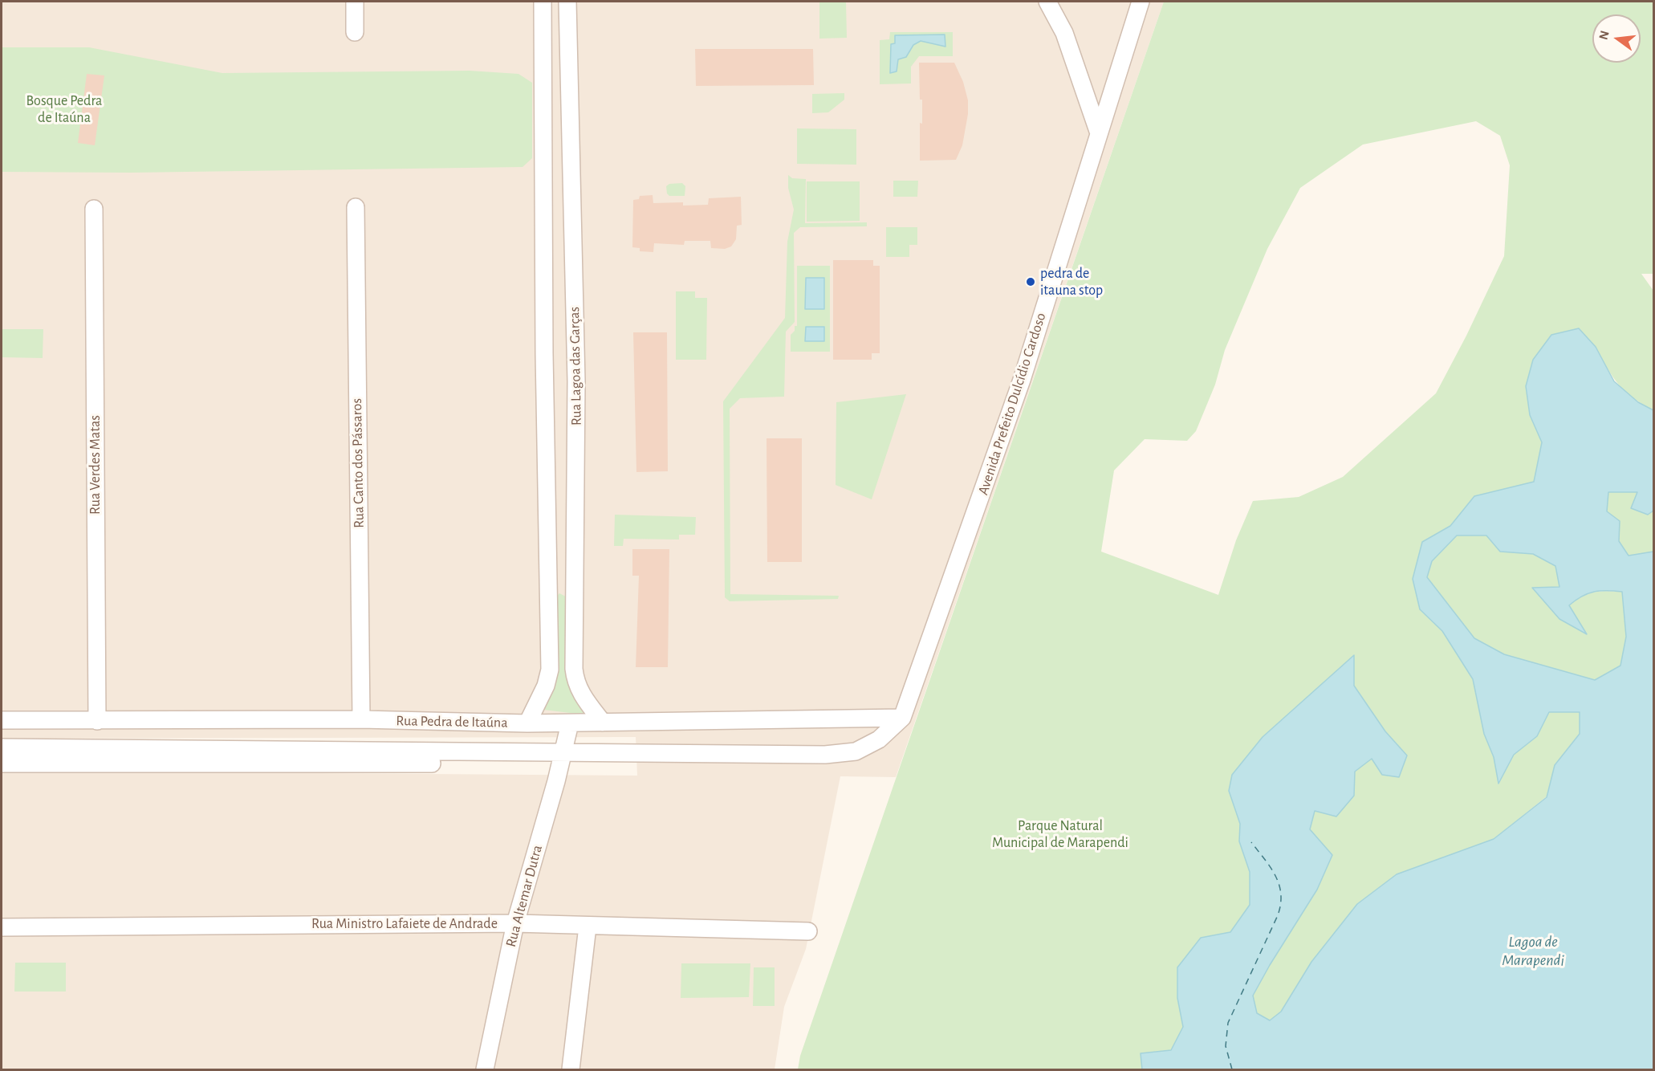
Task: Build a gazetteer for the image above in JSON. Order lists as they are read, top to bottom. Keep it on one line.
{"streets":{"street":["Rua Lagoa das Garças","Avenida Prefeito Dulcídio Cardoso","Rua Canto dos Pássaros","Rua Verdes Matas","Rua Pedra de Itaúna","Rua Altemar Dutra","Rua Ministro Lafaiete de Andrade"]},"crossings":[["Rua Lagoa das Garças","Rua Pedra de Itaúna"],["Avenida Prefeito Dulcídio Cardoso","Rua Pedra de Itaúna"],["Rua Canto dos Pássaros","Rua Pedra de Itaúna"],["Rua Verdes Matas","Rua Pedra de Itaúna"],["Rua Pedra de Itaúna","Rua Altemar Dutra"],["Rua Altemar Dutra","Rua Ministro Lafaiete de Andrade"]],"water":["Lagoa de Marapendi"],"parks":["Bosque Pedra de Itaúna","Parque Natural Municipal de Marapendi"],"places":["pedra de itauna stop"],"north":"left"}
